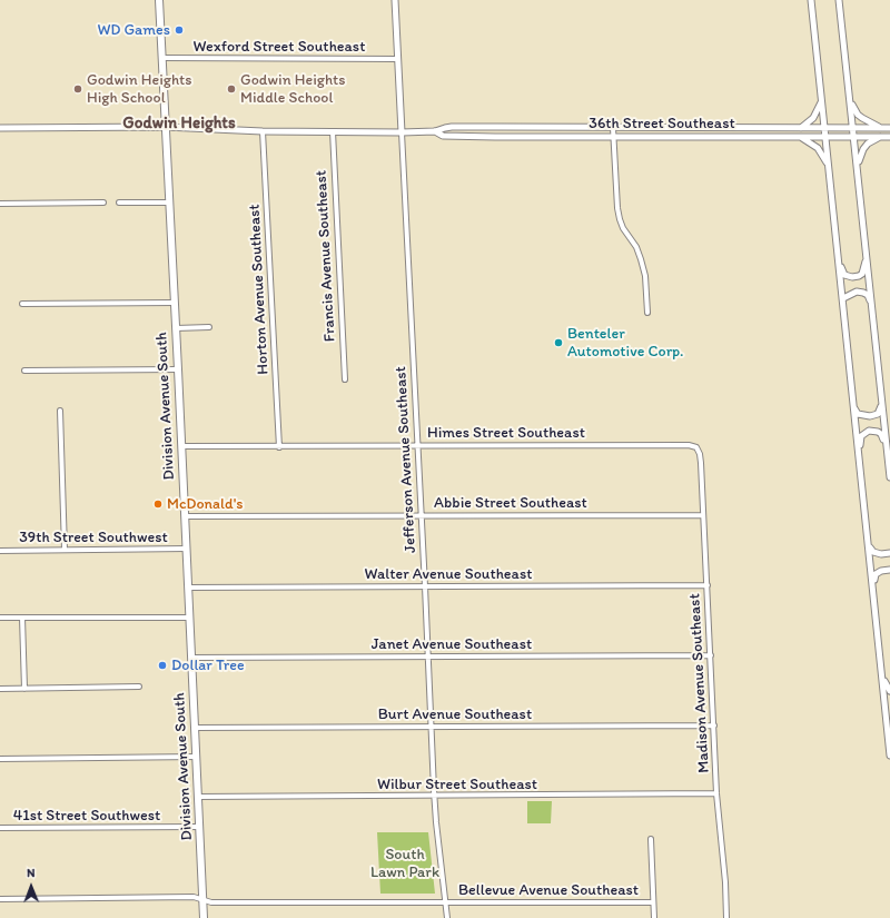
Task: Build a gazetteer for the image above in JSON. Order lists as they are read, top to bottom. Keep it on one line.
{"streets":{"main road":["Division Avenue South"],"street":["Wexford Street Southeast","36th Street Southeast","Francis Avenue Southeast","Horton Avenue Southeast","Himes Street Southeast","Jefferson Avenue Southeast","Abbie Street Southeast","39th Street Southwest","Walter Avenue Southeast","Janet Avenue Southeast","Madison Avenue Southeast","Burt Avenue Southeast","Wilbur Street Southeast","41st Street Southwest","Bellevue Avenue Southeast"]},"crossings":[["Wexford Street Southeast","Division Avenue South"],["Wexford Street Southeast","Jefferson Avenue Southeast"],["36th Street Southeast","Francis Avenue Southeast"],["36th Street Southeast","Horton Avenue Southeast"],["36th Street Southeast","Division Avenue South"],["36th Street Southeast","Jefferson Avenue Southeast"],["Horton Avenue Southeast","Himes Street Southeast"],["Division Avenue South","Himes Street Southeast"],["Division Avenue South","Abbie Street Southeast"],["Division Avenue South","39th Street Southwest"],["Division Avenue South","Walter Avenue Southeast"],["Division Avenue South","Janet Avenue Southeast"],["Division Avenue South","Burt Avenue Southeast"],["Division Avenue South","Wilbur Street Southeast"],["Division Avenue South","41st Street Southwest"],["Division Avenue South","Bellevue Avenue Southeast"],["Himes Street Southeast","Jefferson Avenue Southeast"],["Himes Street Southeast","Madison Avenue Southeast"],["Jefferson Avenue Southeast","Abbie Street Southeast"],["Jefferson Avenue Southeast","Walter Avenue Southeast"],["Jefferson Avenue Southeast","Janet Avenue Southeast"],["Jefferson Avenue Southeast","Burt Avenue Southeast"],["Jefferson Avenue Southeast","Wilbur Street Southeast"],["Jefferson Avenue Southeast","Bellevue Avenue Southeast"],["Abbie Street Southeast","Madison Avenue Southeast"],["Walter Avenue Southeast","Madison Avenue Southeast"],["Janet Avenue Southeast","Madison Avenue Southeast"],["Madison Avenue Southeast","Burt Avenue Southeast"],["Madison Avenue Southeast","Wilbur Street Southeast"]],"districts":["Godwin Heights"],"parks":["South Lawn Park"],"places":["WD Games","Godwin Heights High School","Godwin Heights Middle School","Benteler Automotive Corp.","McDonald's","Dollar Tree"],"north":"top"}
